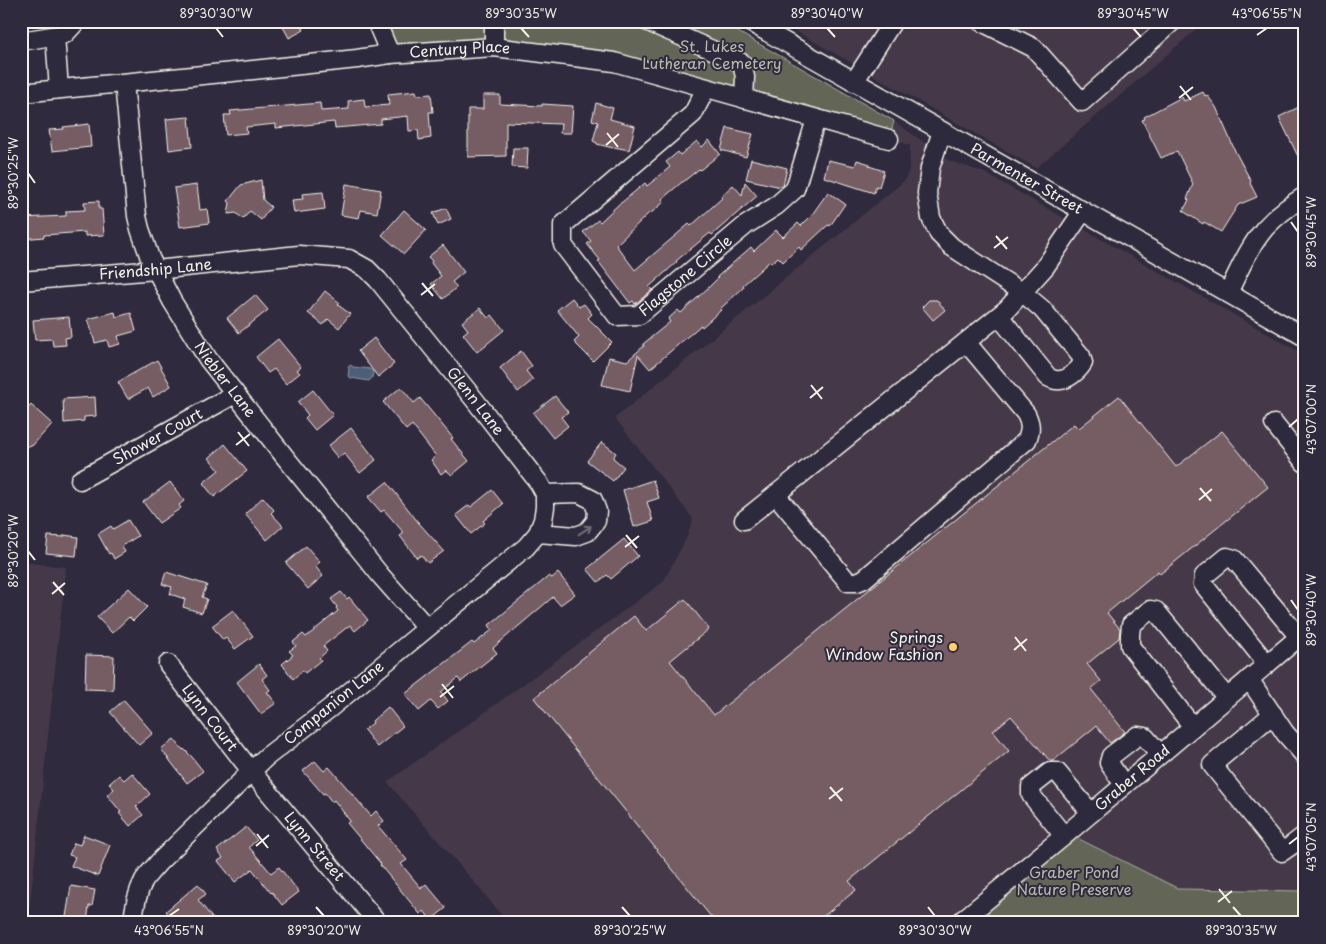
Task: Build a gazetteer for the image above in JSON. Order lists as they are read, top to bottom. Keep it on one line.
{"streets":{"street":["Century Place","Parmenter Street","Friendship Lane","Flagstone Circle","Niebler Lane","Glenn Lane","Shower Court","Companion Lane","Lynn Court","Graber Road","Lynn Street"]},"crossings":[["Century Place","Flagstone Circle"],["Century Place","Niebler Lane"],["Friendship Lane","Niebler Lane"],["Friendship Lane","Glenn Lane"],["Niebler Lane","Shower Court"],["Niebler Lane","Companion Lane"],["Glenn Lane","Companion Lane"],["Companion Lane","Lynn Court"],["Companion Lane","Lynn Street"],["Lynn Court","Lynn Street"]],"parks":["St. Lukes Lutheran Cemetery","Graber Pond Nature Preserve"],"places":["Springs Window Fashion"],"coordinates":["89°30'30\"W","89°30'35\"W","89°30'40\"W","89°30'45\"W","43°06'55\"N","89°30'25\"W","43°07'00\"N","89°30'20\"W","43°07'05\"N"]}
